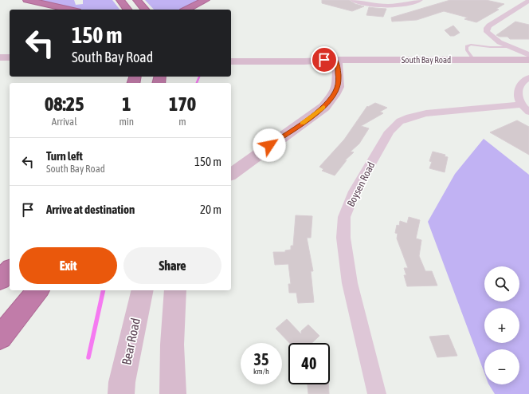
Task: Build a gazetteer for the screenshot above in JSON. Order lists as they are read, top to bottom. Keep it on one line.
{"streets":{"street":["South Bay Road","Boysen Road","Bear Road"]},"page":{"turn":["150 m","South Bay Road"],"eta":["08:25","Arrival","1","min","170","m"],"list":[{"name":"Turn left","note":"South Bay Road","value":"150 m"},{"name":"Arrive at destination","value":"20 m"}],"buttons":["Exit","Share"],"map_buttons":["+","−"],"speed":"35 km/h","limit":"40"}}
